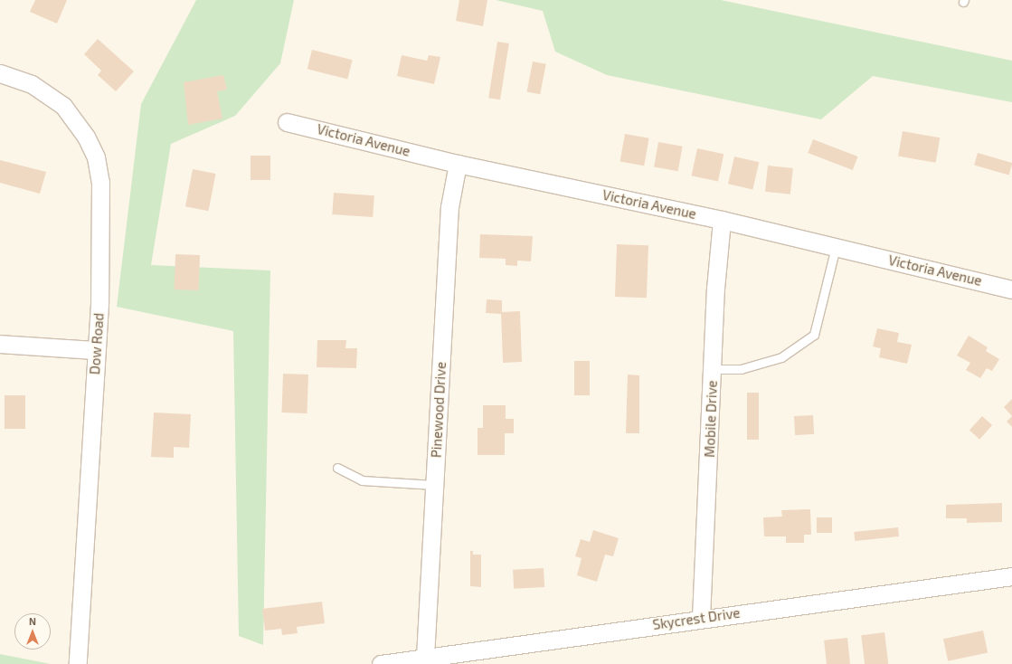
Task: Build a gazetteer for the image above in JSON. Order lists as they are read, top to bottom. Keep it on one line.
{"streets":{"street":["Victoria Avenue","Dow Road","Pinewood Drive","Mobile Drive","Skycrest Drive"]},"crossings":[["Victoria Avenue","Pinewood Drive"],["Victoria Avenue","Mobile Drive"],["Pinewood Drive","Skycrest Drive"],["Mobile Drive","Skycrest Drive"]],"north":"top"}
